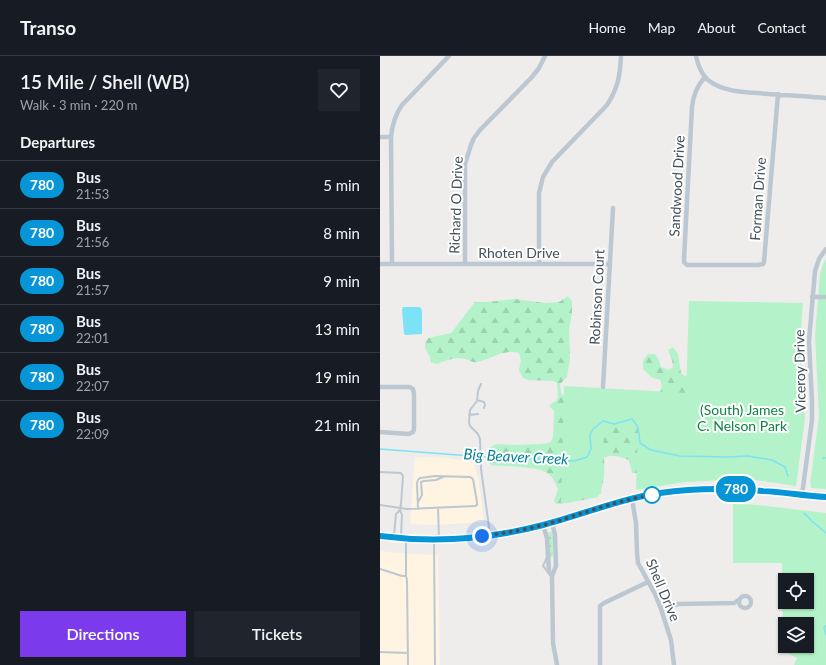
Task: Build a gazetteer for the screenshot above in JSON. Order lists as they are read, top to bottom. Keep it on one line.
{"streets":{"street":["Sandwood Drive","Forman Drive","Richard O Drive","Rhoten Drive","Robinson Court","Viceroy Drive","Shell Drive"]},"crossings":[["Sandwood Drive","Forman Drive"],["Richard O Drive","Rhoten Drive"],["Rhoten Drive","Robinson Court"]],"water":["Big Beaver Creek"],"parks":["(South) James C. Nelson Park"],"lines":["bus line 780"],"page":{"header":"Transo","nav":["Home","Map","About","Contact"],"heading":[["15 Mile / Shell (WB)","Walk · 3 min · 220 m"],"Departures"],"on_map":"780","list":[{"mark":"780","name":"Bus","note":"21:53","value":"5 min"},{"mark":"780","name":"Bus","note":"21:56","value":"8 min"},{"mark":"780","name":"Bus","note":"21:57","value":"9 min"},{"mark":"780","name":"Bus","note":"22:01","value":"13 min"},{"mark":"780","name":"Bus","note":"22:07","value":"19 min"},{"mark":"780","name":"Bus","note":"22:09","value":"21 min"}],"buttons":["Directions","Tickets"]}}
